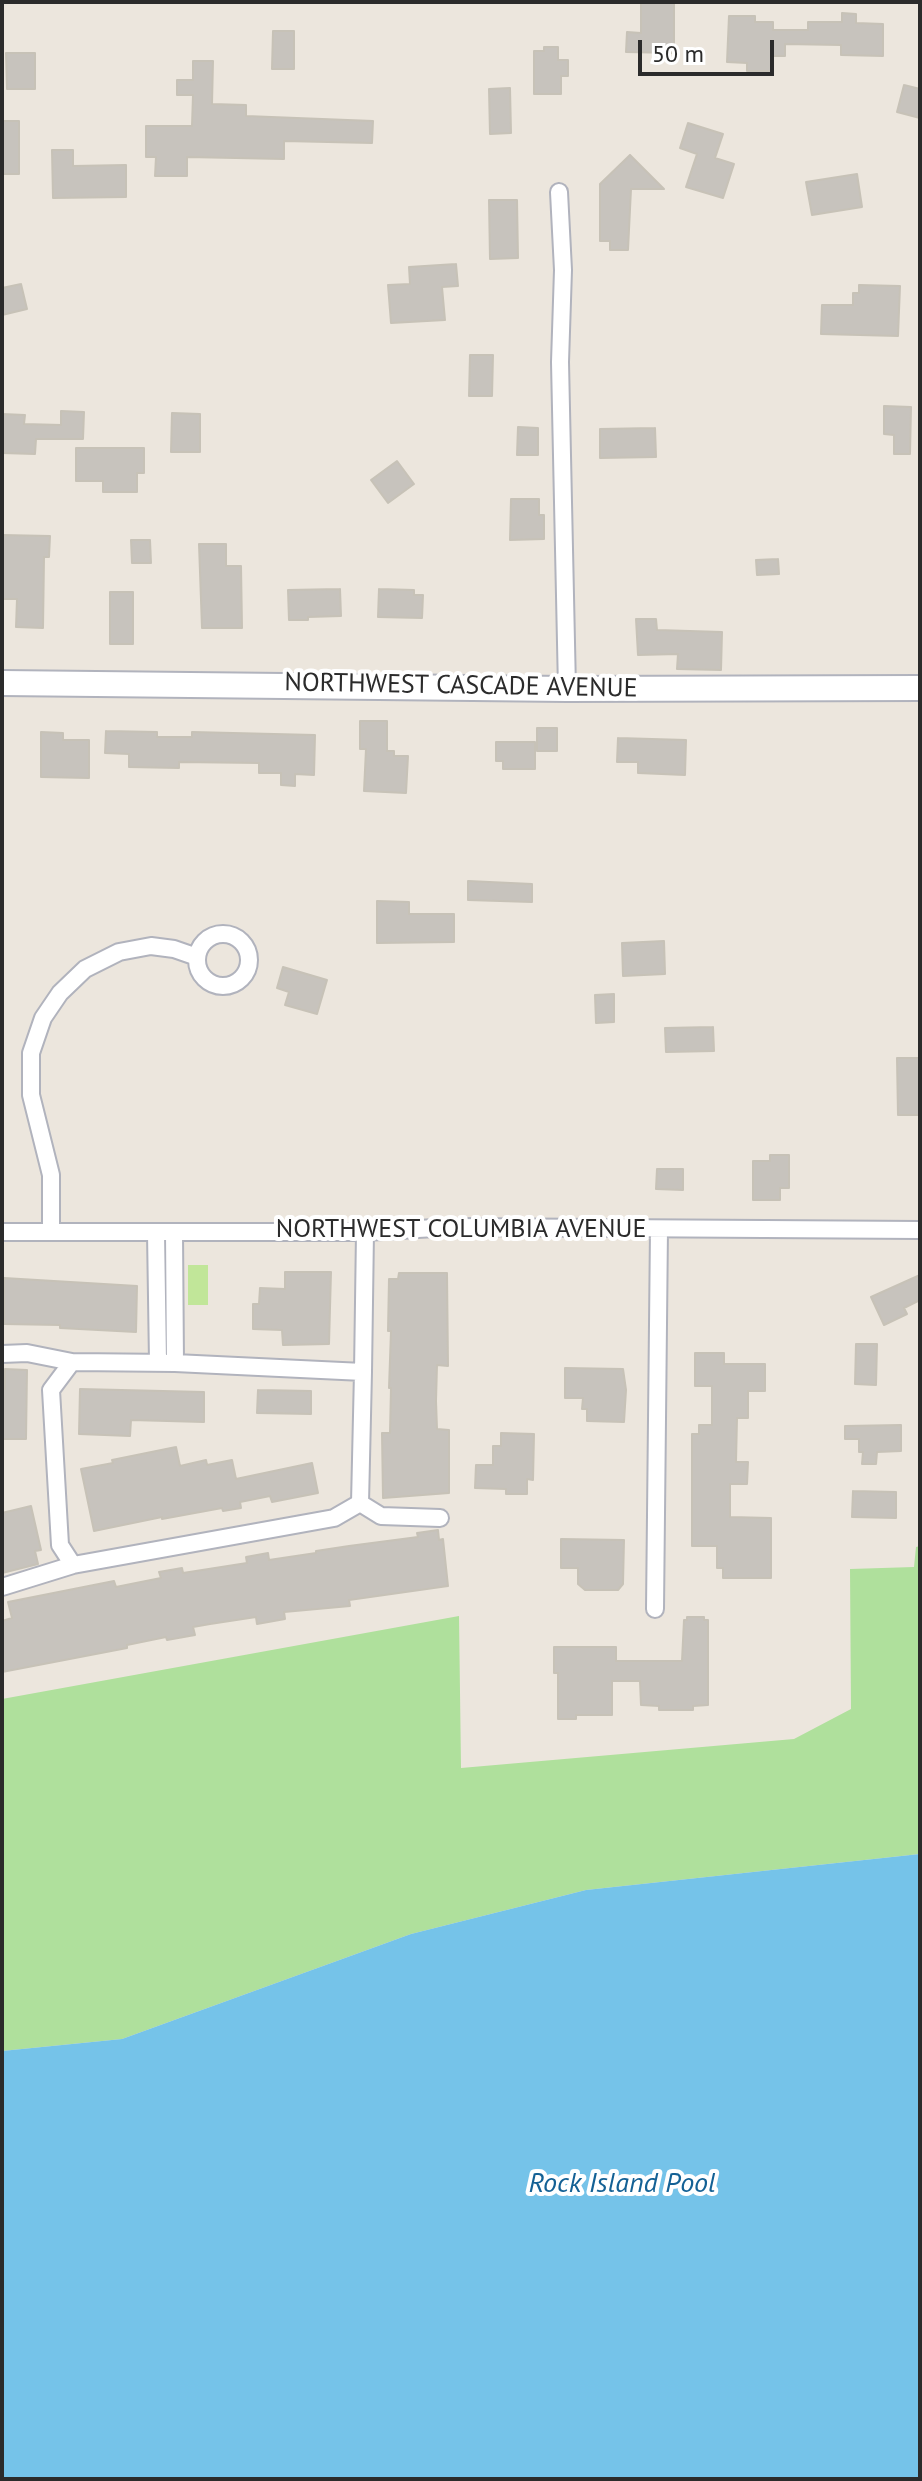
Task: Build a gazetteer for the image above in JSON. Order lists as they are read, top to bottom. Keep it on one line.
{"streets":{"street":["NORTHWEST CASCADE AVENUE","NORTHWEST COLUMBIA AVENUE"]},"water":["Rock Island Pool"],"scale_bar":"50 m"}
